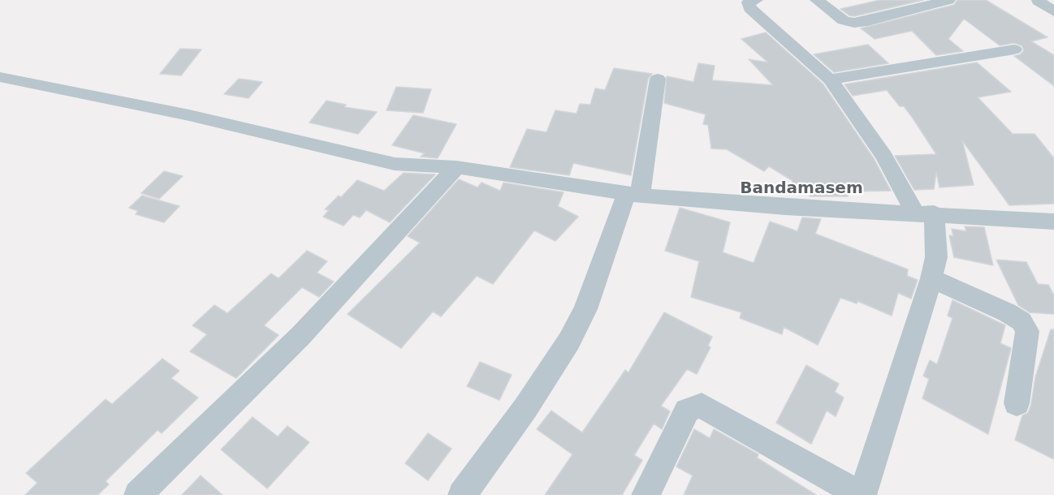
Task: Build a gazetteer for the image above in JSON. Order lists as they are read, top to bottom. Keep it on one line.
{"districts":["Bandamasem"]}
